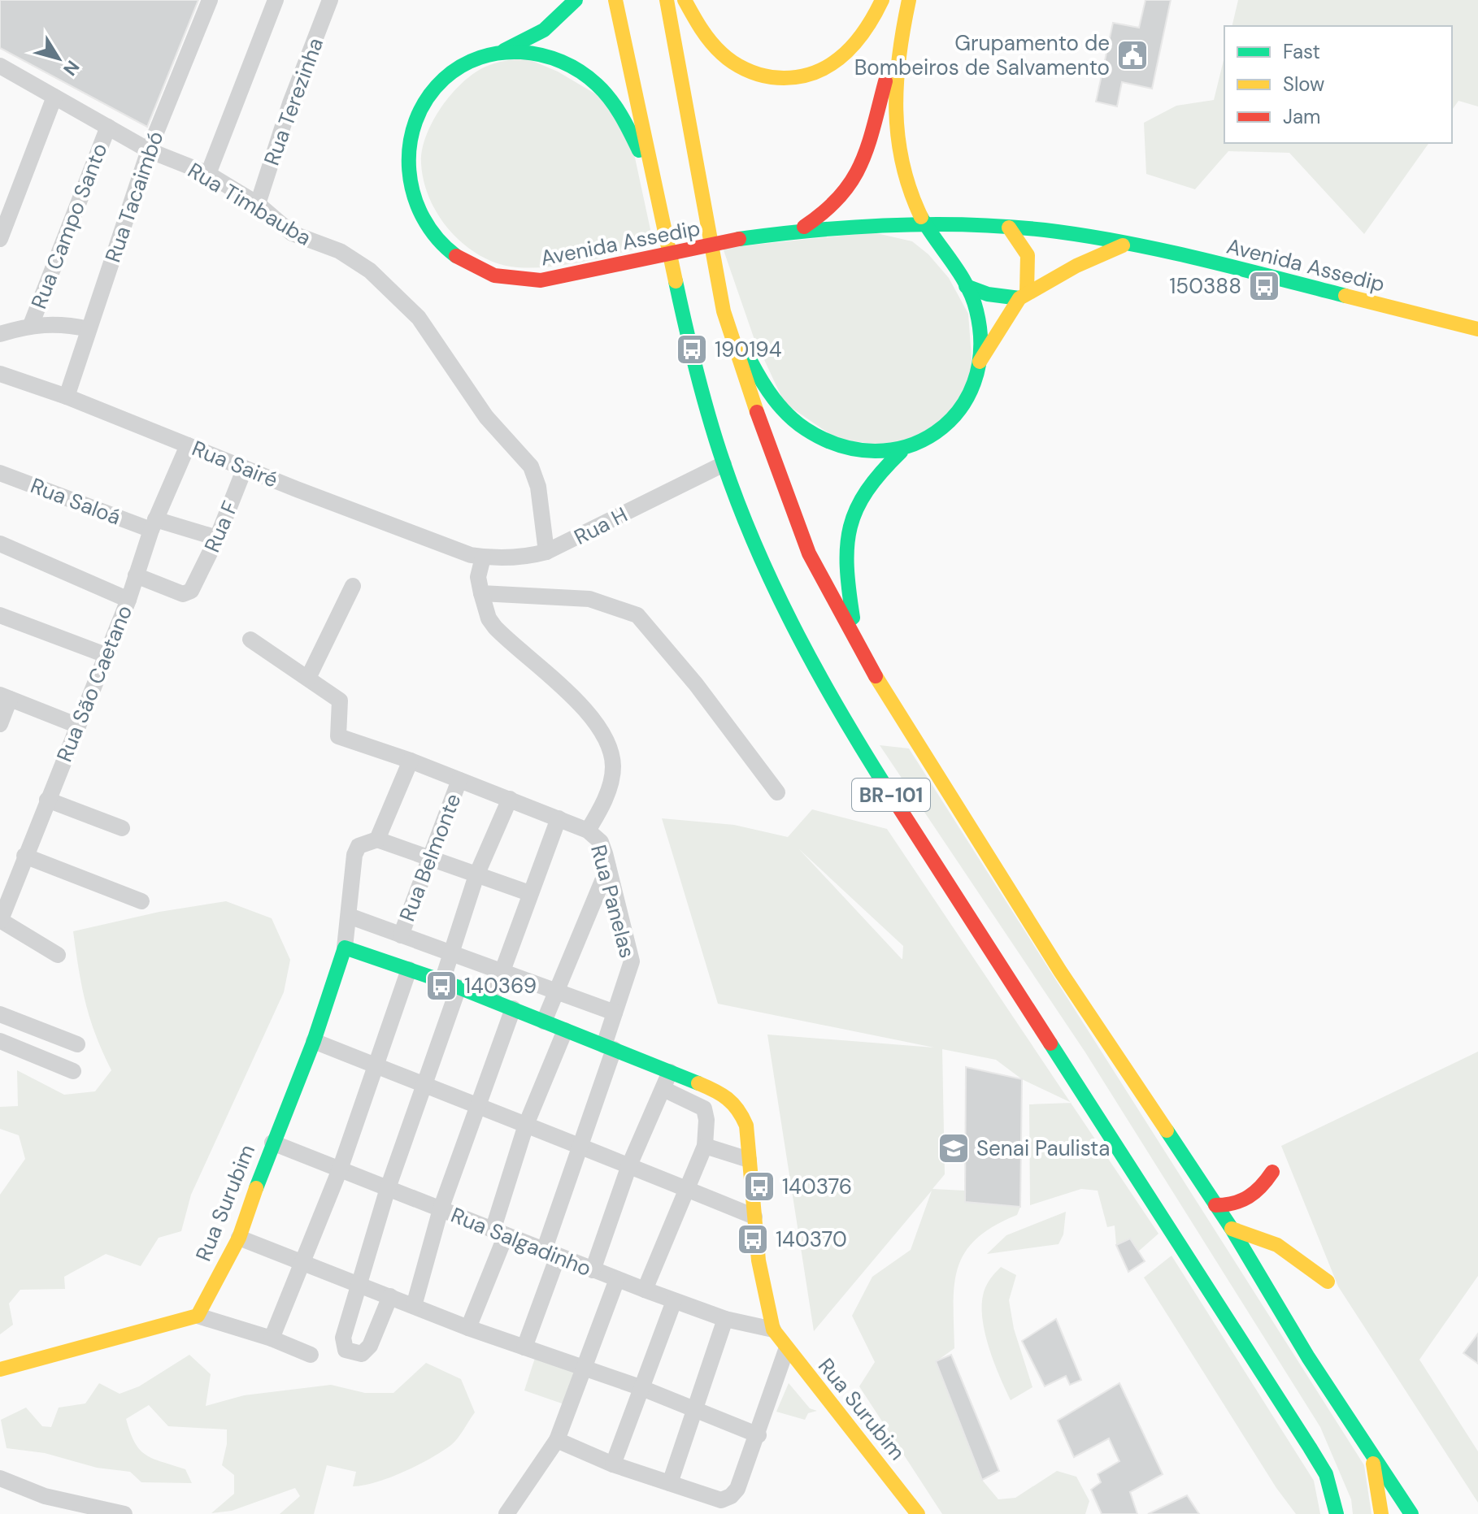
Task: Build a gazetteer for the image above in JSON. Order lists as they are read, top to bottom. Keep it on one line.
{"streets":{"main road":["Avenida Assedip","BR-101","Rua Surubim"],"street":["Rua Terezinha","Rua Tacaimbó","Rua Timbauba","Rua Campo Santo","Rua Sairé","Rua Saloá","Rua H","Rua F","Rua São Caetano","Rua Belmonte","Rua Panelas","Rua Salgadinho"]},"crossings":[["Rua Terezinha","Rua Timbauba"],["Rua Tacaimbó","Rua Timbauba"],["Rua Tacaimbó","Rua Sairé"],["Rua Timbauba","Rua Campo Santo"],["Rua Timbauba","Rua H"],["Avenida Assedip","BR-101"],["Rua Sairé","Rua H"],["Rua Sairé","Rua F"],["Rua Sairé","Rua São Caetano"],["Rua Saloá","Rua F"],["Rua Saloá","Rua São Caetano"],["Rua H","BR-101"],["Rua F","Rua São Caetano"],["Rua Belmonte","Rua Panelas"],["Rua Panelas","Rua Salgadinho"],["Rua Surubim","Rua Salgadinho"]],"places":{"public building":["Grupamento de Bombeiros de Salvamento"],"bus stop":["150388","190194","140369","140376","140370"],"school or university":["Senai Paulista"]},"legend":["Fast","Slow","Jam"],"north":"bottom right"}
